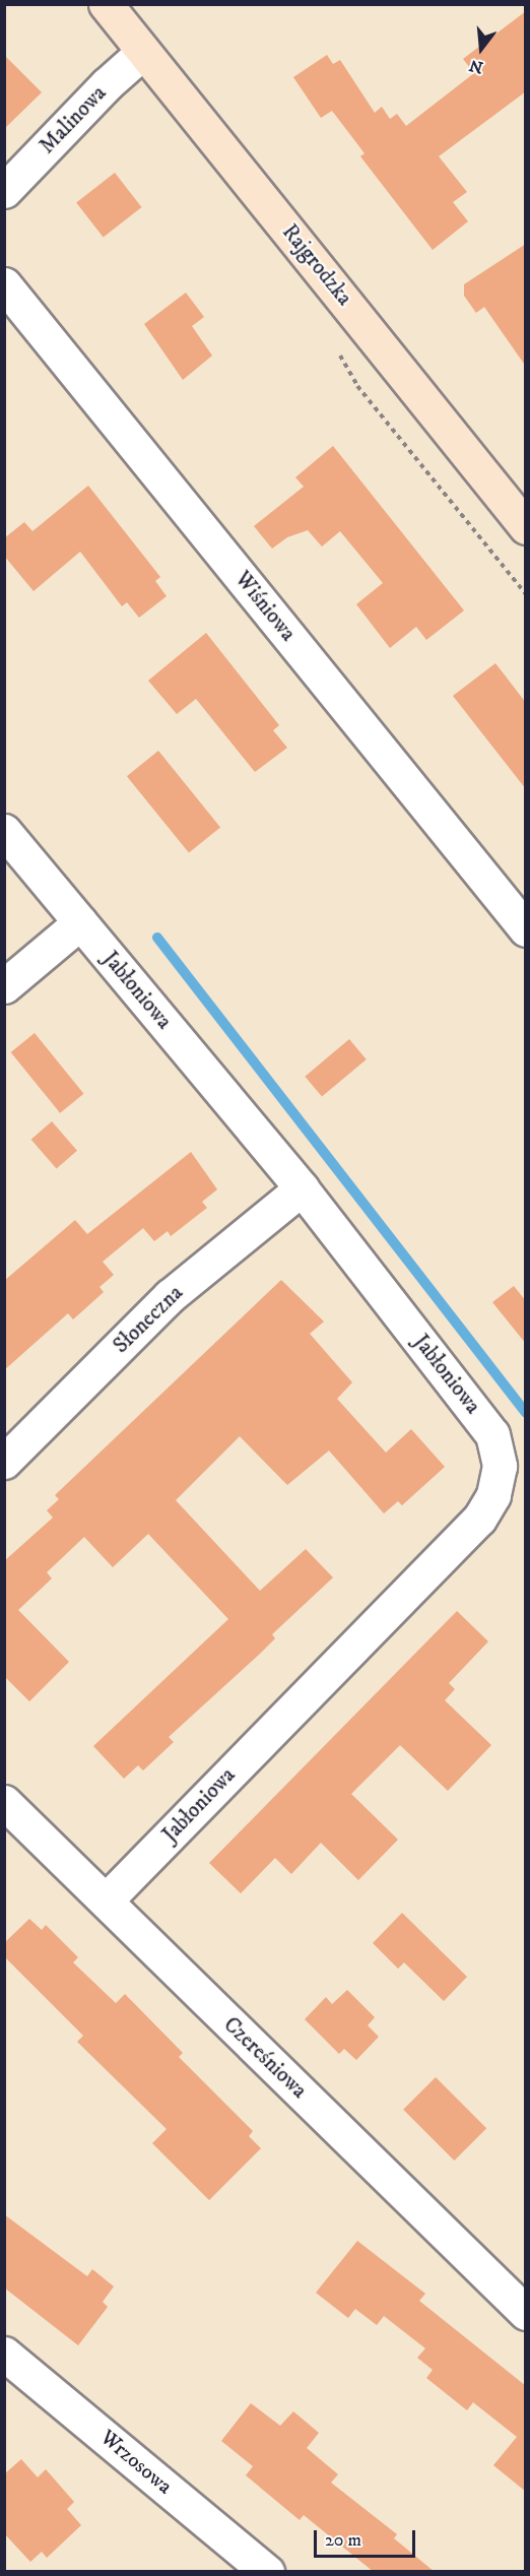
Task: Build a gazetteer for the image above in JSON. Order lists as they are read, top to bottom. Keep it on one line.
{"streets":{"street":["Malinowa","Rajgrodzka","Wiśniowa","Jabłoniowa","Słoneczna","Czereśniowa","Wrzosowa"]},"crossings":[["Malinowa","Rajgrodzka"],["Jabłoniowa","Słoneczna"],["Jabłoniowa","Czereśniowa"]],"scale_bar":"20 m","north":"bottom"}
